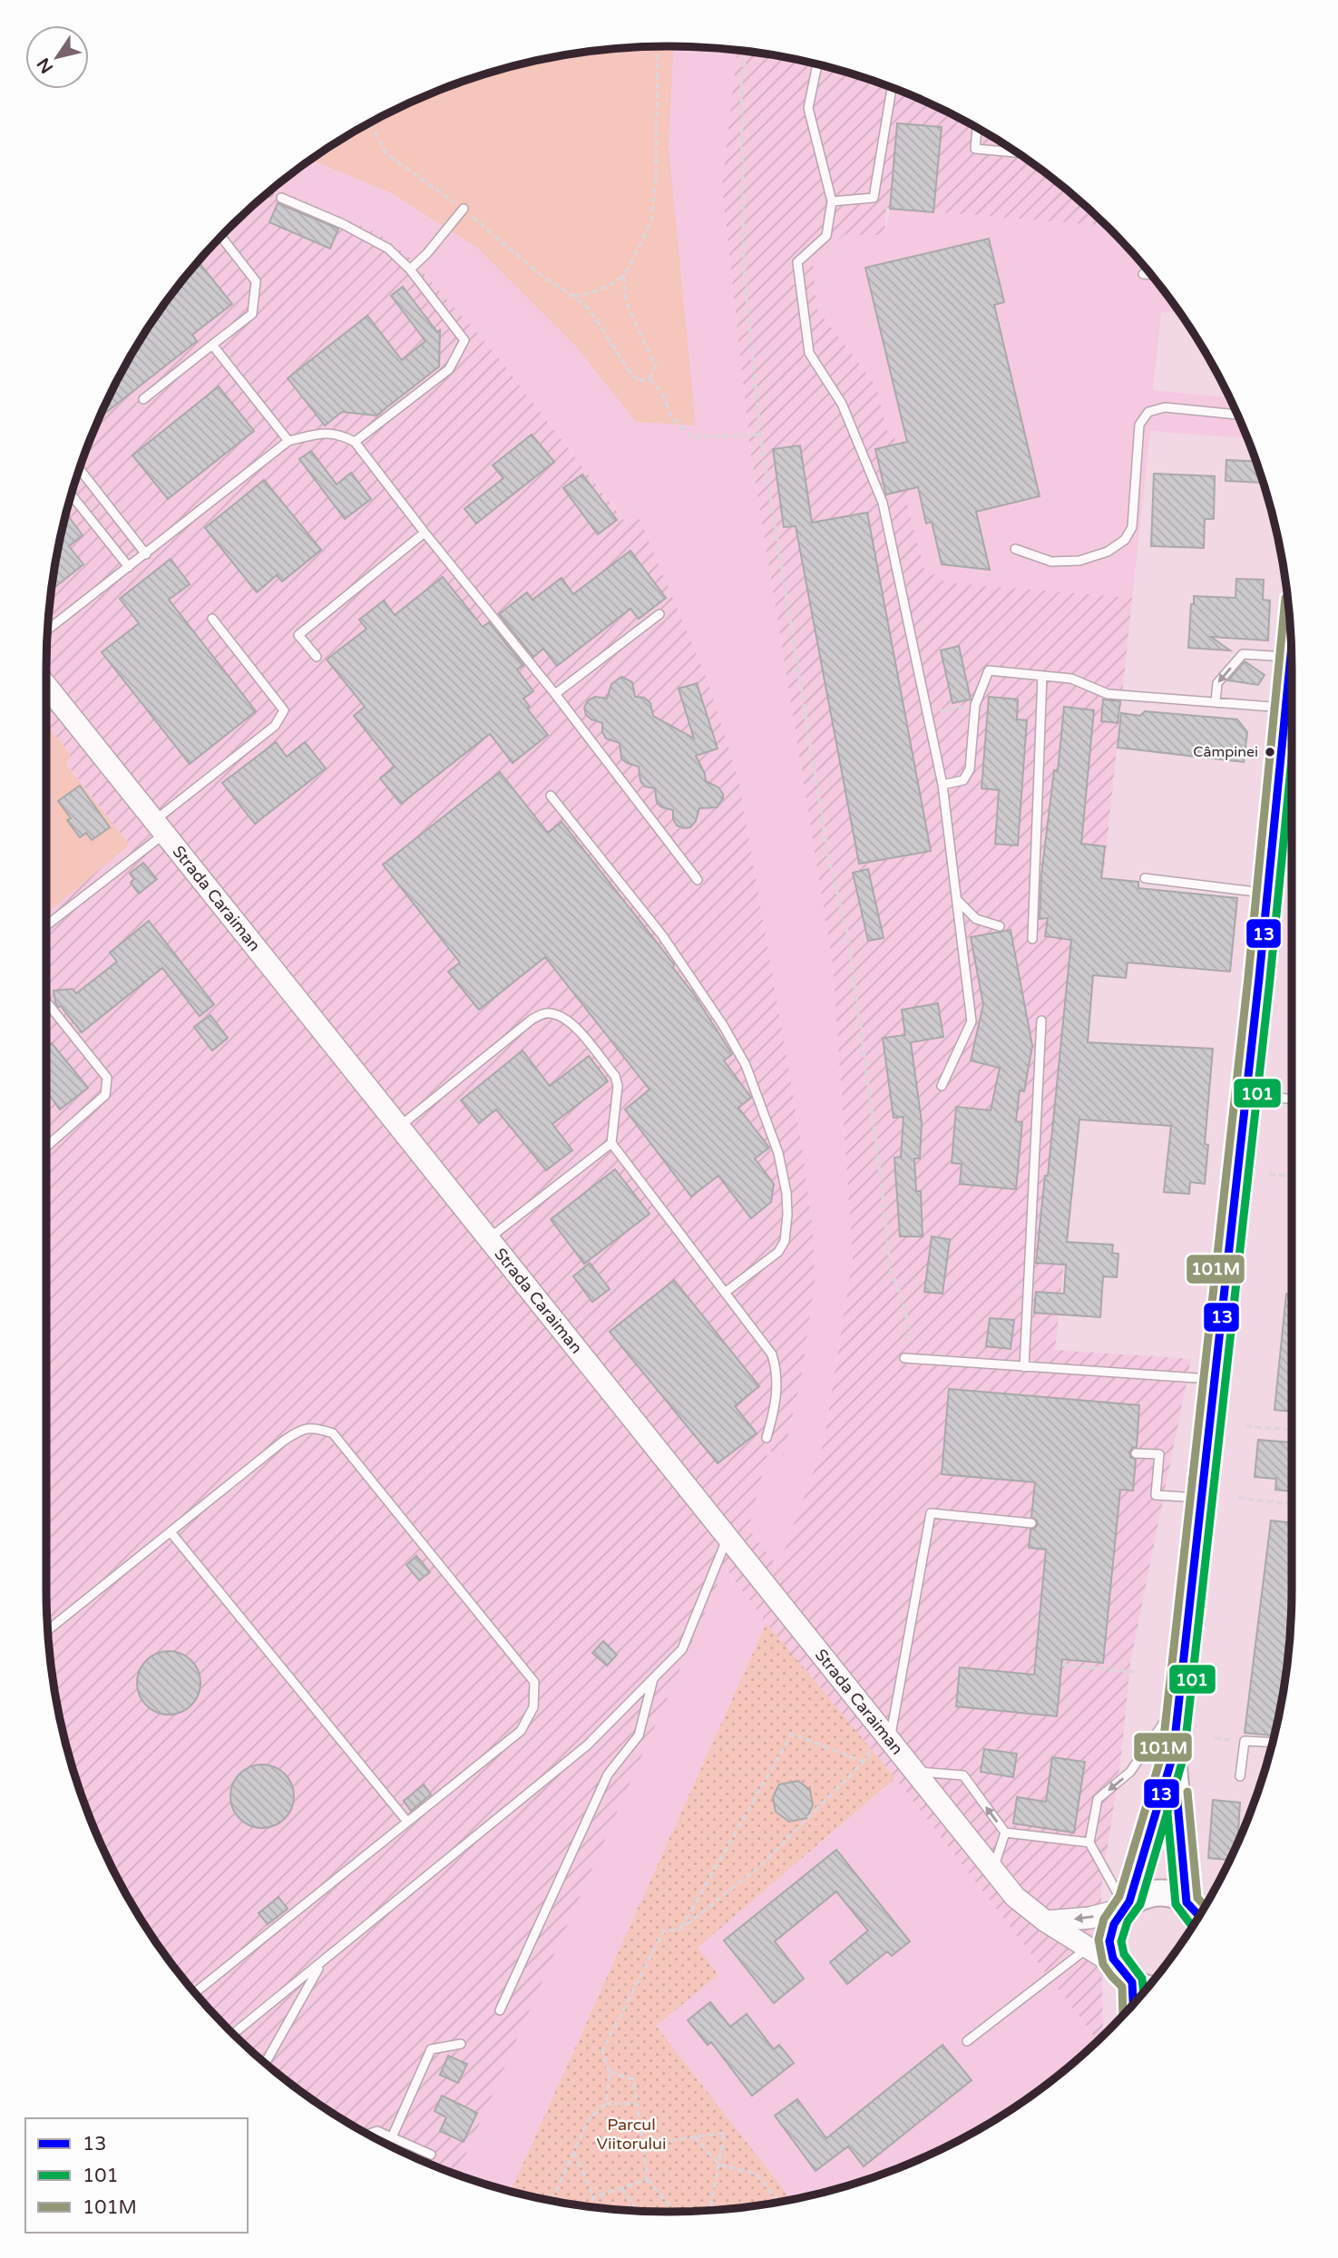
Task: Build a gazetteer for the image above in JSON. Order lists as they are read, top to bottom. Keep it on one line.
{"streets":{"street":["Strada Caraiman"]},"parks":["Parcul Viitorului"],"places":["Câmpinei"],"lines":["transit line 101M","transit line 13","transit line 101"],"legend":["13","101","101M"],"north":"bottom left"}
